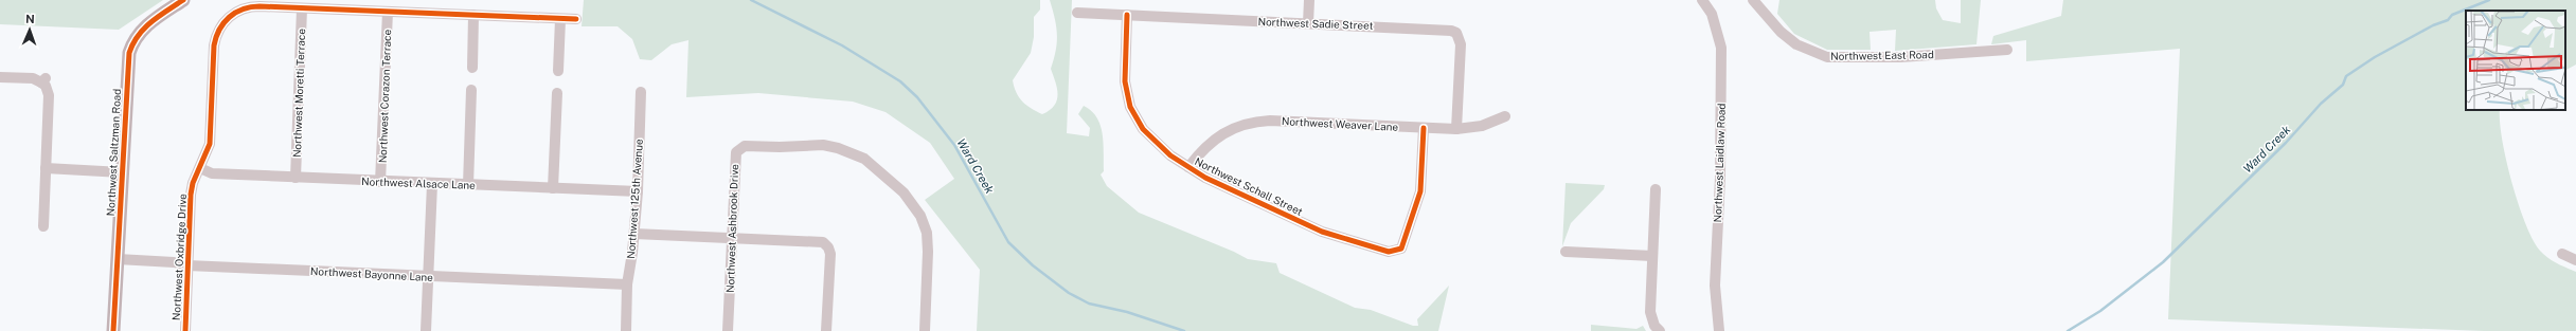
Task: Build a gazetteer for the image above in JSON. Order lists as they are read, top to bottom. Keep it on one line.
{"streets":{"main road":["Northwest Saltzman Road"],"street":["Northwest Sadie Street","Northwest East Road","Northwest Moretti Terrace","Northwest Corazon Terrace","Northwest Weaver Lane","Northwest Laidlaw Road","Northwest Alsace Lane","Northwest Schall Street","Northwest 125th Avenue","Northwest Ashbrook Drive","Northwest Oxbridge Drive","Northwest Bayonne Lane"]},"crossings":[["Northwest Sadie Street","Northwest Weaver Lane"],["Northwest Sadie Street","Northwest Schall Street"],["Northwest Moretti Terrace","Northwest Alsace Lane"],["Northwest Moretti Terrace","Northwest Oxbridge Drive"],["Northwest Corazon Terrace","Northwest Alsace Lane"],["Northwest Weaver Lane","Northwest Schall Street"],["Northwest Saltzman Road","Northwest Bayonne Lane"],["Northwest Alsace Lane","Northwest 125th Avenue"],["Northwest Alsace Lane","Northwest Oxbridge Drive"],["Northwest 125th Avenue","Northwest Bayonne Lane"],["Northwest Oxbridge Drive","Northwest Bayonne Lane"]],"water":["Ward Creek"],"north":"top"}
